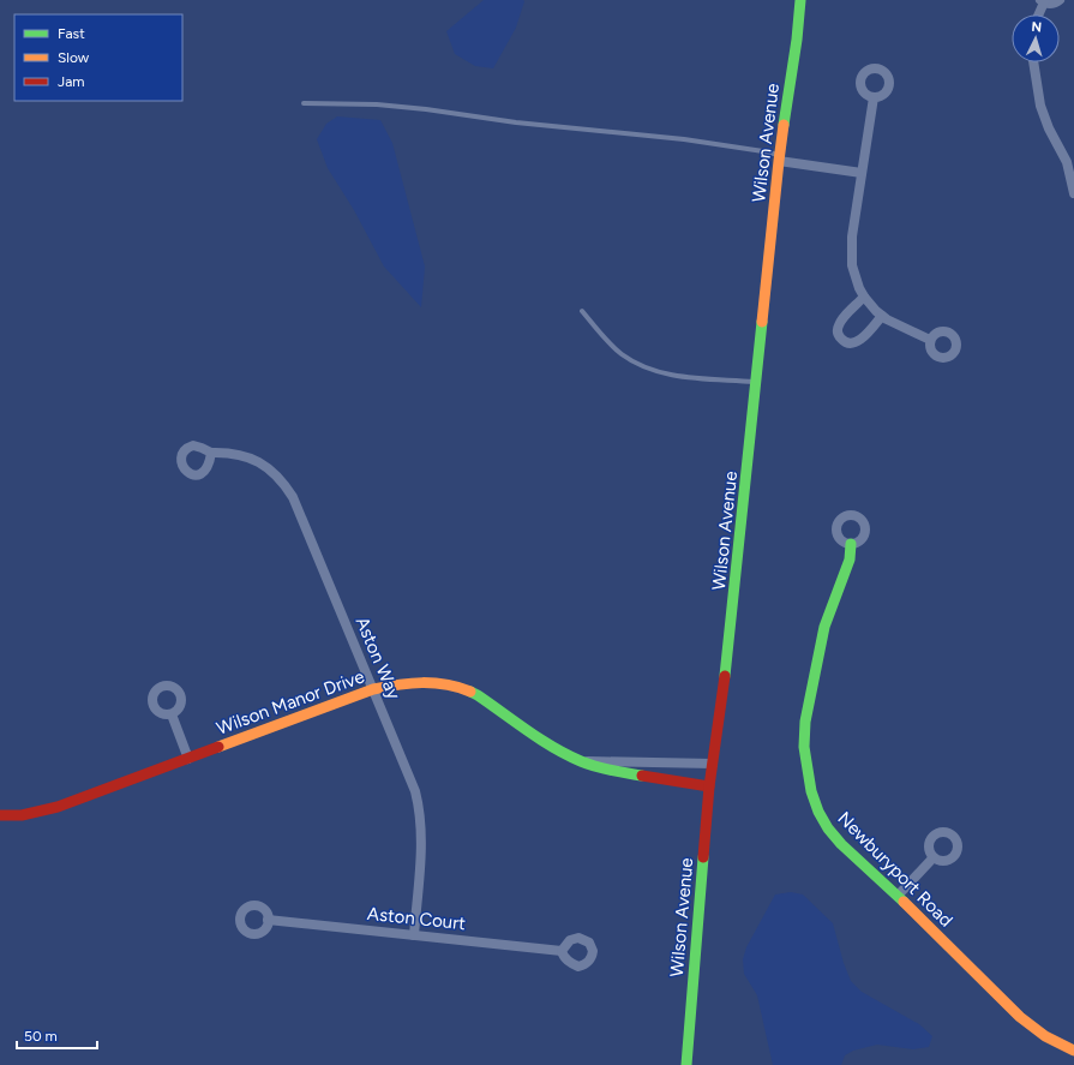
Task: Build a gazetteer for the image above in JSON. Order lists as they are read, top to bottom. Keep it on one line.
{"streets":{"street":["Wilson Avenue","Aston Way","Wilson Manor Drive","Newburyport Road","Aston Court"]},"crossings":[["Wilson Avenue","Wilson Manor Drive"],["Aston Way","Wilson Manor Drive"],["Aston Way","Aston Court"]],"legend":["Fast","Slow","Jam"],"scale_bar":"50 m","north":"top"}
